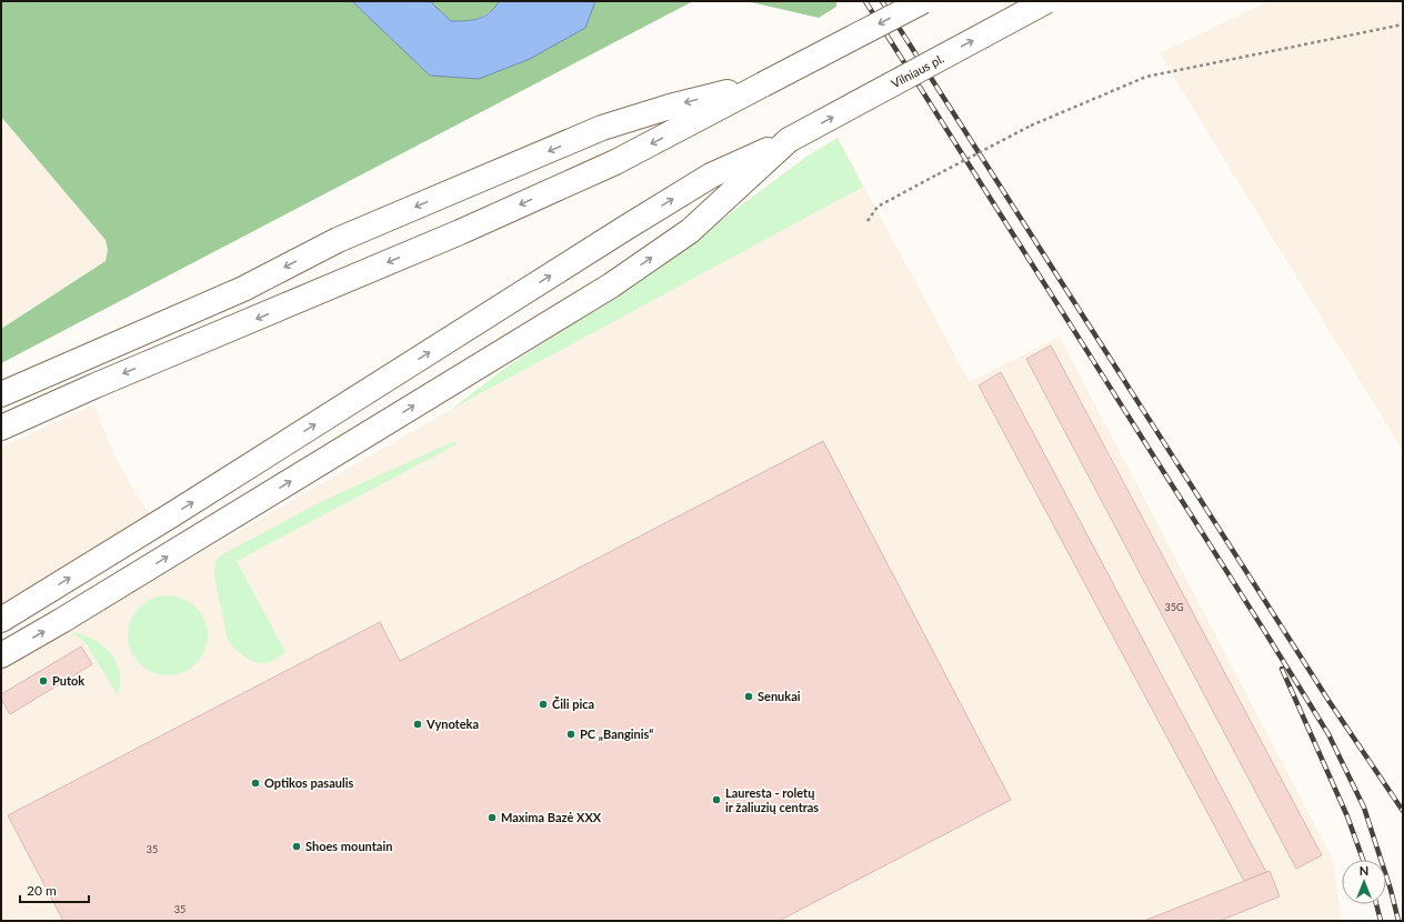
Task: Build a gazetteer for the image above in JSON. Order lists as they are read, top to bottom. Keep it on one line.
{"streets":{"highway":["Vilniaus pl."]},"places":["Putok","Senukai","Čili pica","Vynoteka","PC „Banginis“","Optikos pasaulis","Lauresta - roletų ir žaliuzių centras","Maxima Bazė XXX","Shoes mountain"],"house_numbers":["35G","35","35"],"scale_bar":"20 m","north":"top"}
